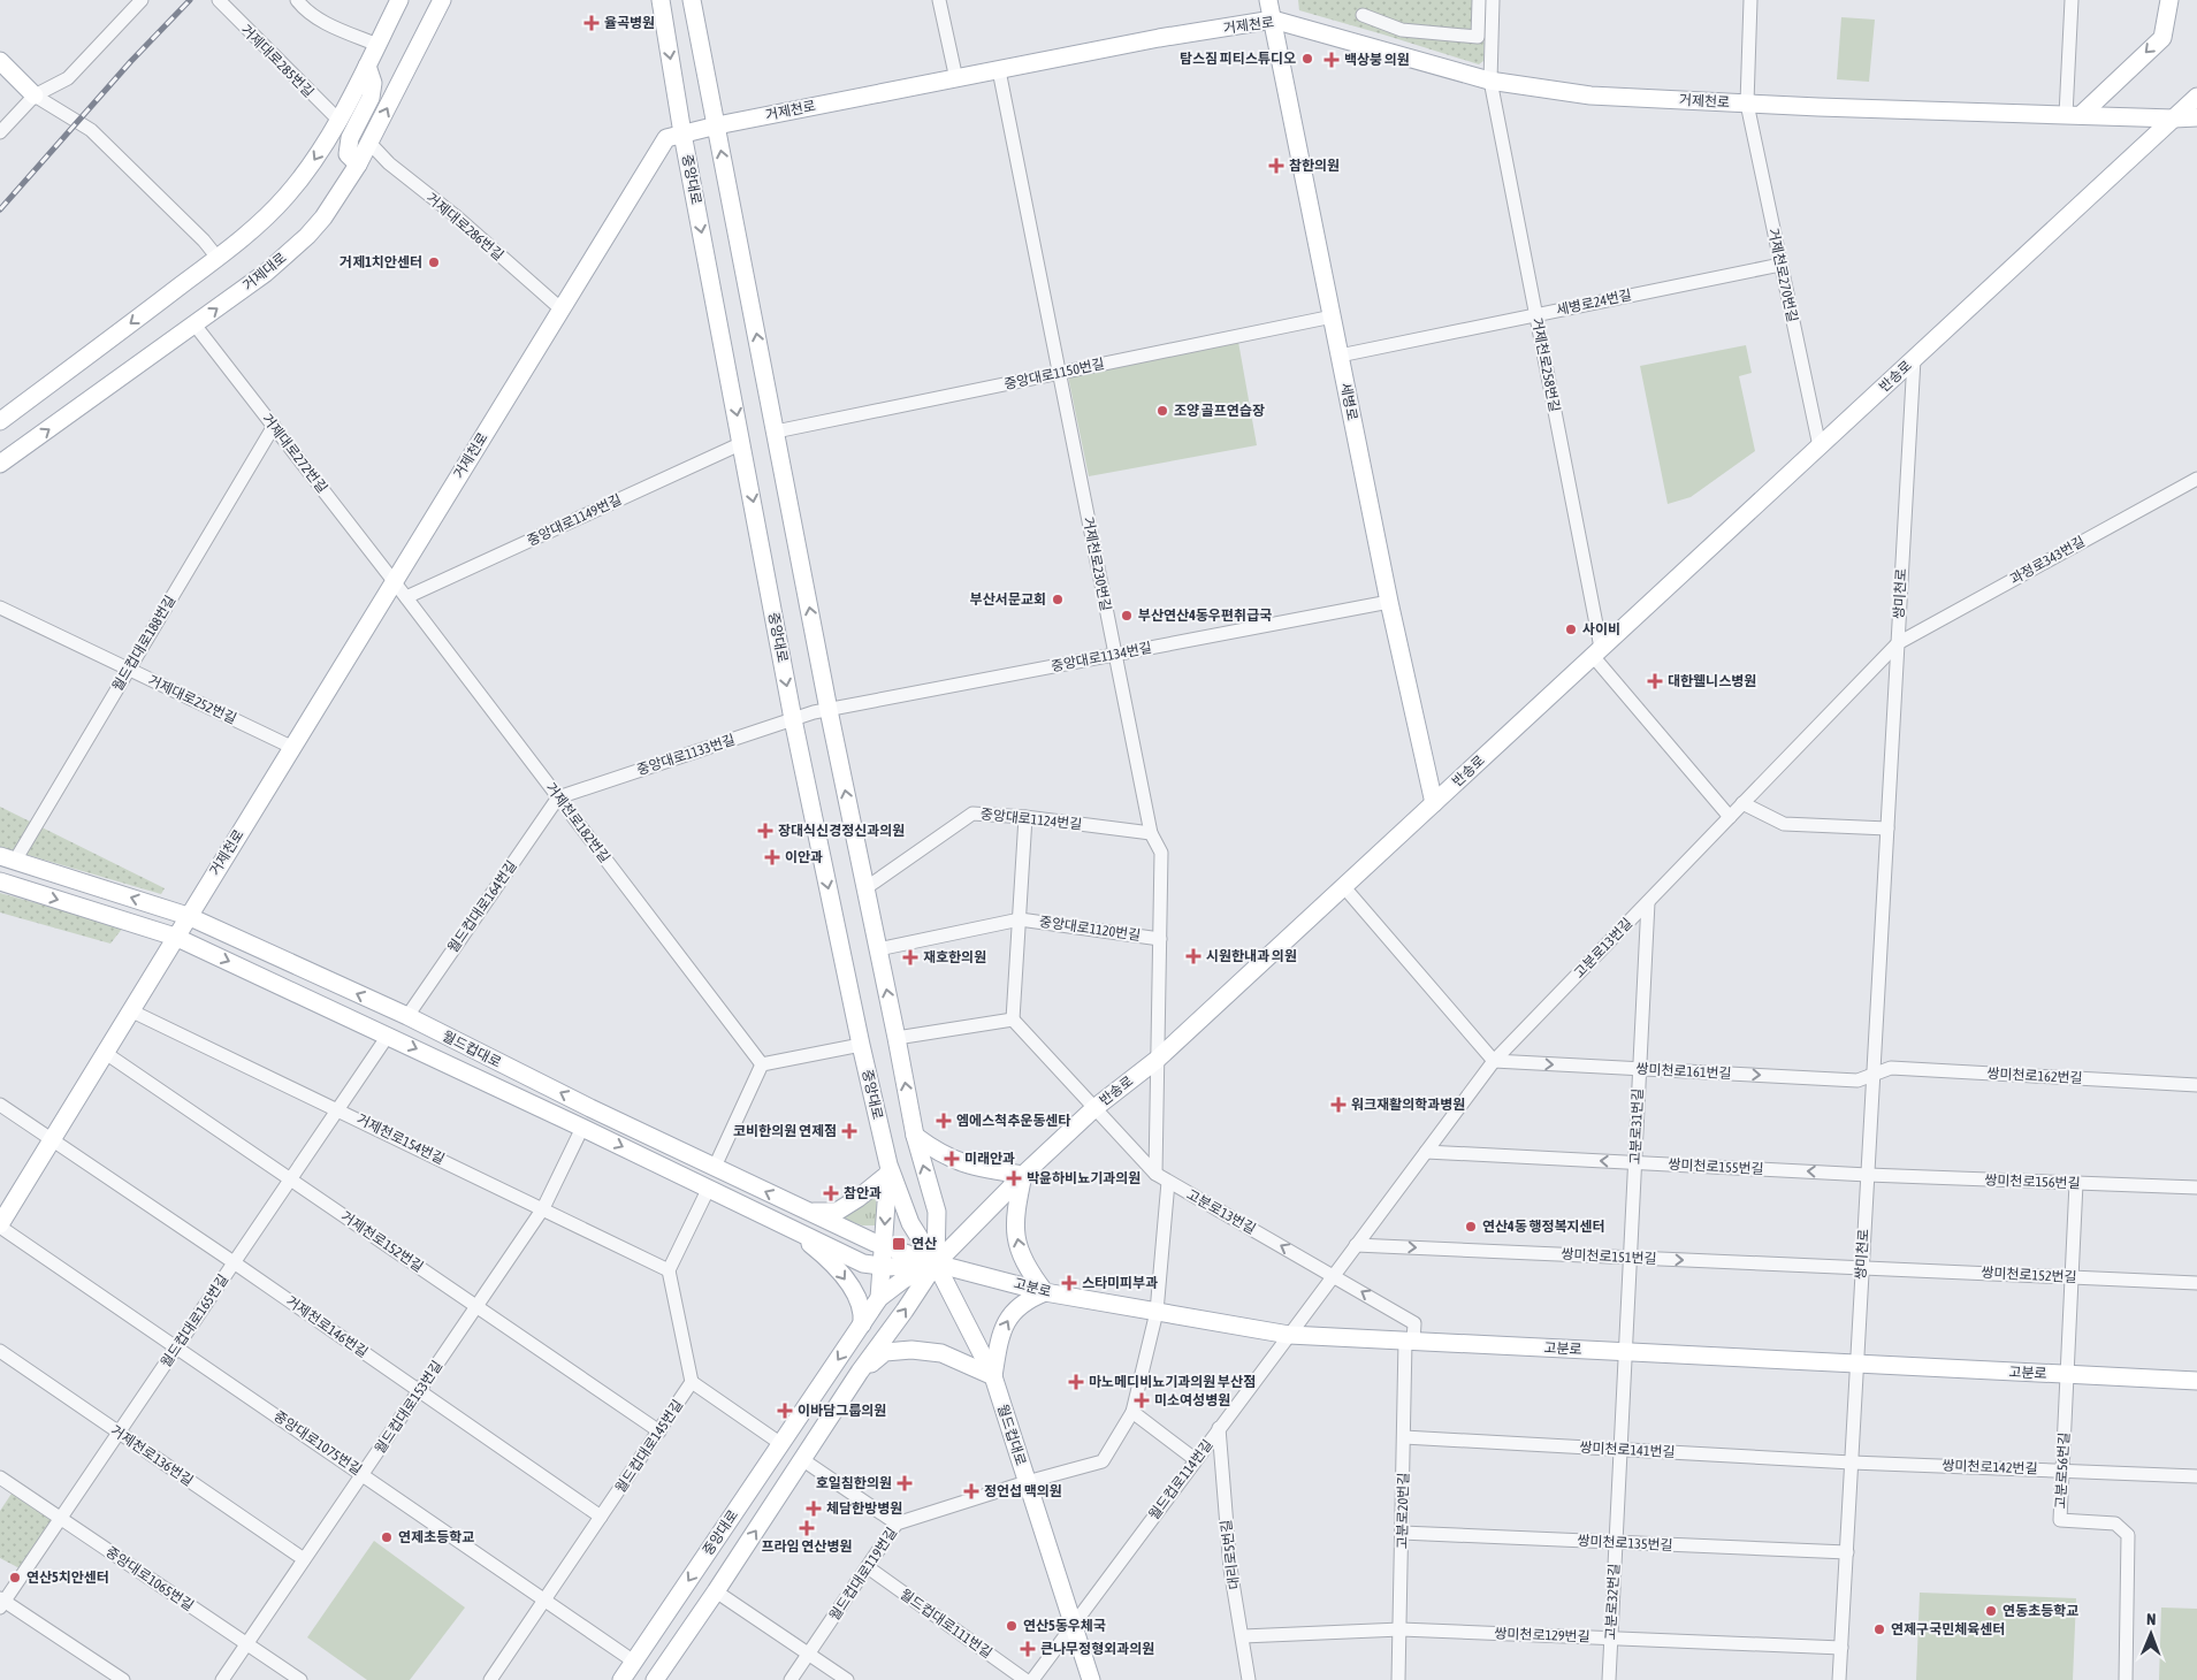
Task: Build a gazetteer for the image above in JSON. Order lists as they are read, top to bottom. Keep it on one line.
{"streets":{"main road":["거제천로","중앙대로","거제대로","반송로","세병로","월드컵대로","고분로"],"street":["거제대로285번길","거제대로286번길","거제천로270번길","세병로24번길","거제천로258번길","중앙대로1150번길","거제대로272번길","중앙대로1149번길","과정로343번길","거제천로230번길","쌍미천로","월드컵대로188번길","중앙대로1134번길","거제대로252번길","중앙대로1133번길","중앙대로1124번길","거제천로182번길","월드컵대로164번길","중앙대로1120번길","고분로13번길","쌍미천로161번길","쌍미천로162번길","고분로31번길","거제천로154번길","쌍미천로155번길","쌍미천로156번길","거제천로152번길","쌍미천로151번길","쌍미천로152번길","월드컵대로165번길","거제천로146번길","월드컵대로153번길","중앙대로1075번길","월드컵대로145번길","쌍미천로141번길","거제천로136번길","쌍미천로142번길","고분로56번길","월드컵로114번길","고분로20번길","쌍미천로135번길","대리로5번길","월드컵대로119번길","중앙대로1065번길","고분로32번길","월드컵대로111번길","쌍미천로129번길"]},"crossings":[["거제천로","중앙대로"],["거제천로","거제대로286번길"],["거제천로","거제천로270번길"],["거제천로","거제천로258번길"],["거제천로","반송로"],["거제천로","세병로"],["거제천로","거제대로272번길"],["거제천로","거제천로230번길"],["거제천로","거제대로252번길"],["거제천로","거제천로182번길"],["거제천로","월드컵대로"],["거제천로","거제천로154번길"],["거제천로","거제천로152번길"],["거제천로","거제천로146번길"],["거제천로","중앙대로1075번길"],["중앙대로","반송로"],["중앙대로","중앙대로1149번길"],["중앙대로","중앙대로1133번길"],["중앙대로","월드컵대로"],["중앙대로","고분로"],["중앙대로","중앙대로1075번길"],["중앙대로","월드컵대로119번길"],["거제대로286번길","거제대로"],["거제대로","거제대로272번길"],["거제천로270번길","세병로24번길"],["거제천로270번길","반송로"],["세병로24번길","거제천로258번길"],["세병로24번길","세병로"],["거제천로258번길","반송로"],["중앙대로1150번길","세병로"],["중앙대로1150번길","거제천로230번길"],["반송로","세병로"],["반송로","거제천로230번길"],["반송로","쌍미천로"],["반송로","중앙대로1120번길"],["반송로","고분로13번길"],["반송로","월드컵대로"],["반송로","고분로"],["세병로","중앙대로1134번길"],["거제대로272번길","월드컵대로188번길"],["거제대로272번길","거제천로182번길"],["중앙대로1149번길","거제천로182번길"],["과정로343번길","쌍미천로"],["과정로343번길","고분로13번길"],["거제천로230번길","중앙대로1134번길"],["거제천로230번길","중앙대로1124번길"],["거제천로230번길","중앙대로1120번길"],["거제천로230번길","고분로13번길"],["쌍미천로","고분로13번길"],["쌍미천로","쌍미천로161번길"],["쌍미천로","쌍미천로162번길"],["쌍미천로","쌍미천로155번길"],["쌍미천로","쌍미천로156번길"],["쌍미천로","쌍미천로151번길"],["쌍미천로","쌍미천로152번길"],["쌍미천로","고분로"],["쌍미천로","쌍미천로141번길"],["쌍미천로","쌍미천로142번길"],["쌍미천로","쌍미천로135번길"],["쌍미천로","쌍미천로129번길"],["월드컵대로188번길","거제대로252번길"],["월드컵대로188번길","월드컵대로"],["중앙대로1134번길","중앙대로1133번길"],["중앙대로1133번길","거제천로182번길"],["중앙대로1133번길","월드컵대로164번길"],["중앙대로1124번길","중앙대로1120번길"],["거제천로182번길","월드컵대로164번길"],["월드컵대로164번길","월드컵대로"],["고분로13번길","쌍미천로161번길"],["고분로13번길","고분로31번길"],["고분로13번길","쌍미천로155번길"],["고분로13번길","쌍미천로151번길"],["고분로13번길","고분로"],["고분로13번길","월드컵로114번길"],["고분로13번길","고분로20번길"],["고분로13번길","월드컵대로119번길"],["월드컵대로","고분로"],["월드컵대로","월드컵대로165번길"],["월드컵대로","월드컵대로153번길"],["월드컵대로","월드컵로114번길"],["월드컵대로","월드컵대로119번길"],["쌍미천로161번길","쌍미천로162번길"],["쌍미천로161번길","고분로31번길"],["고분로31번길","쌍미천로155번길"],["고분로31번길","쌍미천로151번길"],["고분로31번길","고분로"],["고분로31번길","고분로32번길"],["거제천로154번길","월드컵대로165번길"],["거제천로154번길","월드컵대로153번길"],["쌍미천로155번길","쌍미천로156번길"],["쌍미천로156번길","고분로56번길"],["거제천로152번길","월드컵대로165번길"],["거제천로152번길","월드컵대로153번길"],["거제천로152번길","월드컵대로145번길"],["쌍미천로151번길","쌍미천로152번길"],["쌍미천로152번길","고분로56번길"],["고분로","고분로56번길"],["고분로","월드컵로114번길"],["고분로","고분로20번길"],["고분로","월드컵대로119번길"],["고분로","고분로32번길"],["월드컵대로165번길","거제천로146번길"],["월드컵대로165번길","중앙대로1075번길"],["월드컵대로165번길","거제천로136번길"],["월드컵대로165번길","중앙대로1065번길"],["거제천로146번길","월드컵대로153번길"],["거제천로146번길","월드컵대로145번길"],["월드컵대로153번길","중앙대로1075번길"],["월드컵대로153번길","거제천로136번길"],["월드컵대로153번길","중앙대로1065번길"],["중앙대로1075번길","월드컵대로145번길"],["쌍미천로141번길","쌍미천로142번길"],["쌍미천로141번길","고분로20번길"],["쌍미천로141번길","고분로32번길"],["쌍미천로142번길","고분로56번길"],["월드컵로114번길","대리로5번길"],["고분로20번길","쌍미천로135번길"],["고분로20번길","쌍미천로129번길"],["쌍미천로135번길","고분로32번길"],["대리로5번길","쌍미천로129번길"],["월드컵대로119번길","월드컵대로111번길"],["고분로32번길","쌍미천로129번길"]],"one_way":["쌍미천로161번길","쌍미천로155번길","쌍미천로151번길"],"places":{"health":["율곡병원","백상붕 의원","참한의원","대한웰니스병원","장대식신경정신과의원","이안과","시원한내과 의원","재호한의원","워크재활의학과병원","엠에스척추운동센타","코비한의원 연제점","미래안과","박윤하비뇨기과의원","참안과","스타미피부과","마노메디비뇨기과의원 부산점","미소여성병원","이바담그룹의원","호일침한의원","정언섭 맥의원","체담한방병원","프라임 연산병원","큰나무정형외과의원"],"other":["탐스짐 피티스튜디오","거제1치안센터","조양 골프연습장","부산서문교회","부산연산4동우편취급국","사이비","연산4동 행정복지센터","연제초등학교","연산5치안센터","연동초등학교","연산5동우체국","연제구국민체육센터"],"transit":["연산"]},"north":"top"}
